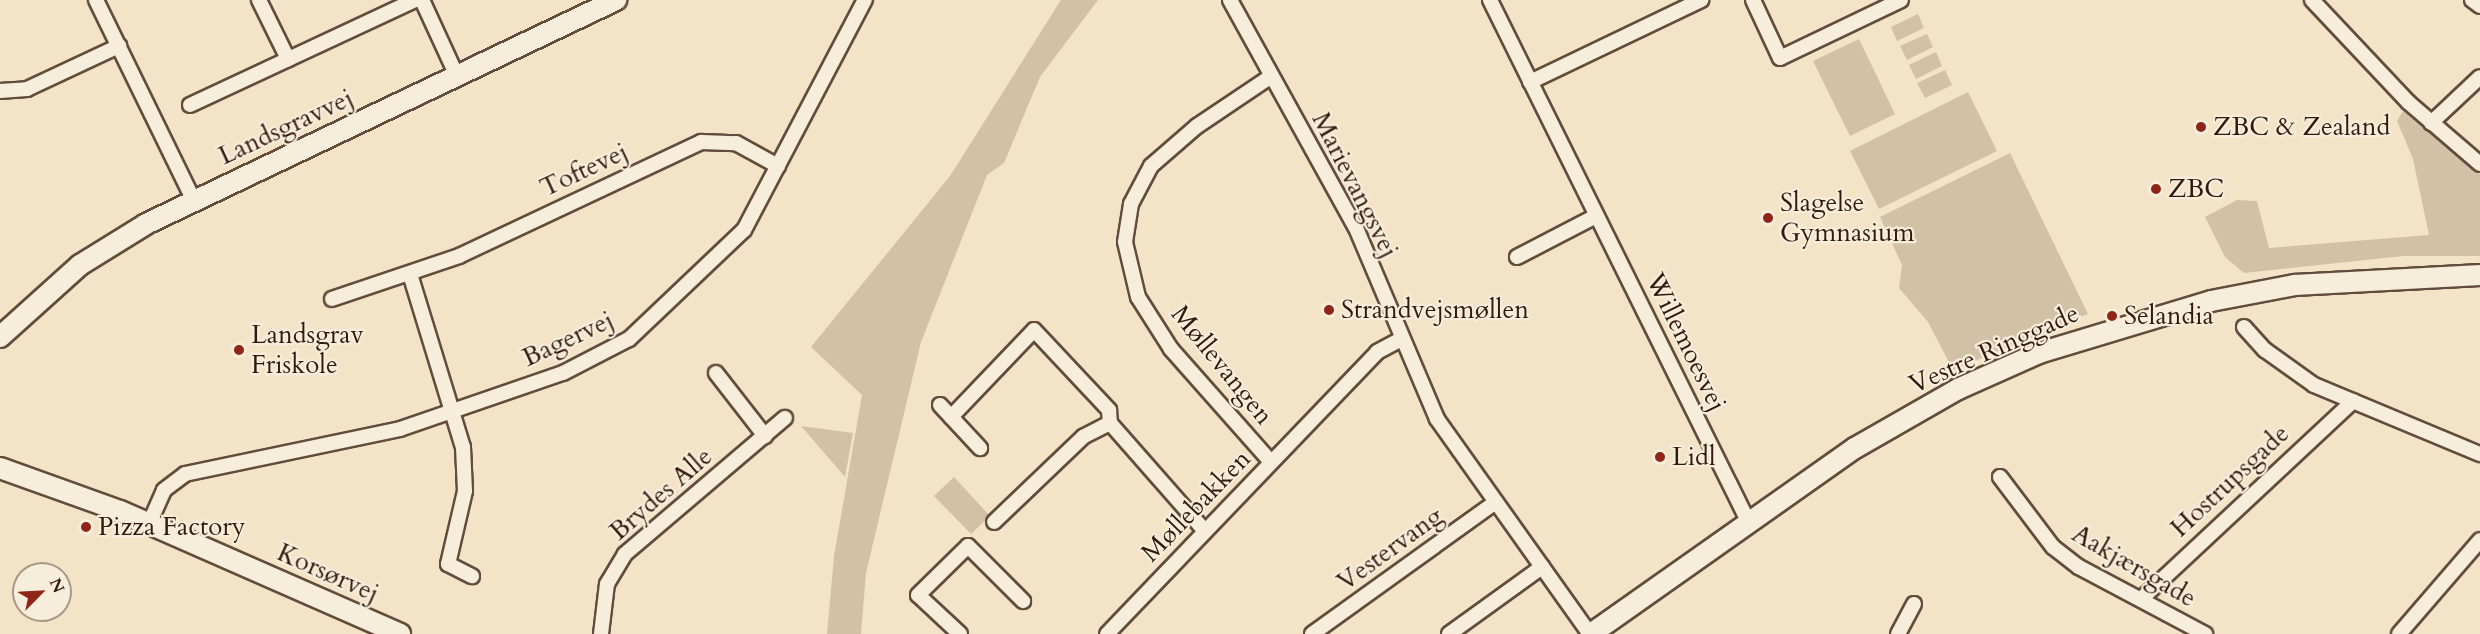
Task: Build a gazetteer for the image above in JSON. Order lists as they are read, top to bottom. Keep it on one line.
{"streets":{"street":["Landsgravvej","Toftevej","Marievangsvej","Bagervej","Willemoesvej","Vestre Ringgade","Møllevangen","Hostrupsgade","Brydes Alle","Møllebakken","Vestervang","Aakjærsgade","Korsørvej"]},"crossings":[["Toftevej","Bagervej"],["Marievangsvej","Vestre Ringgade"],["Marievangsvej","Møllevangen"],["Marievangsvej","Møllebakken"],["Marievangsvej","Vestervang"],["Bagervej","Korsørvej"],["Willemoesvej","Vestre Ringgade"],["Møllevangen","Møllebakken"],["Hostrupsgade","Aakjærsgade"]],"places":["ZBC & Zealand","ZBC","Slagelse Gymnasium","Strandvejsmøllen","Selandia","Landsgrav Friskole","Lidl","Pizza Factory"],"north":"top right"}
